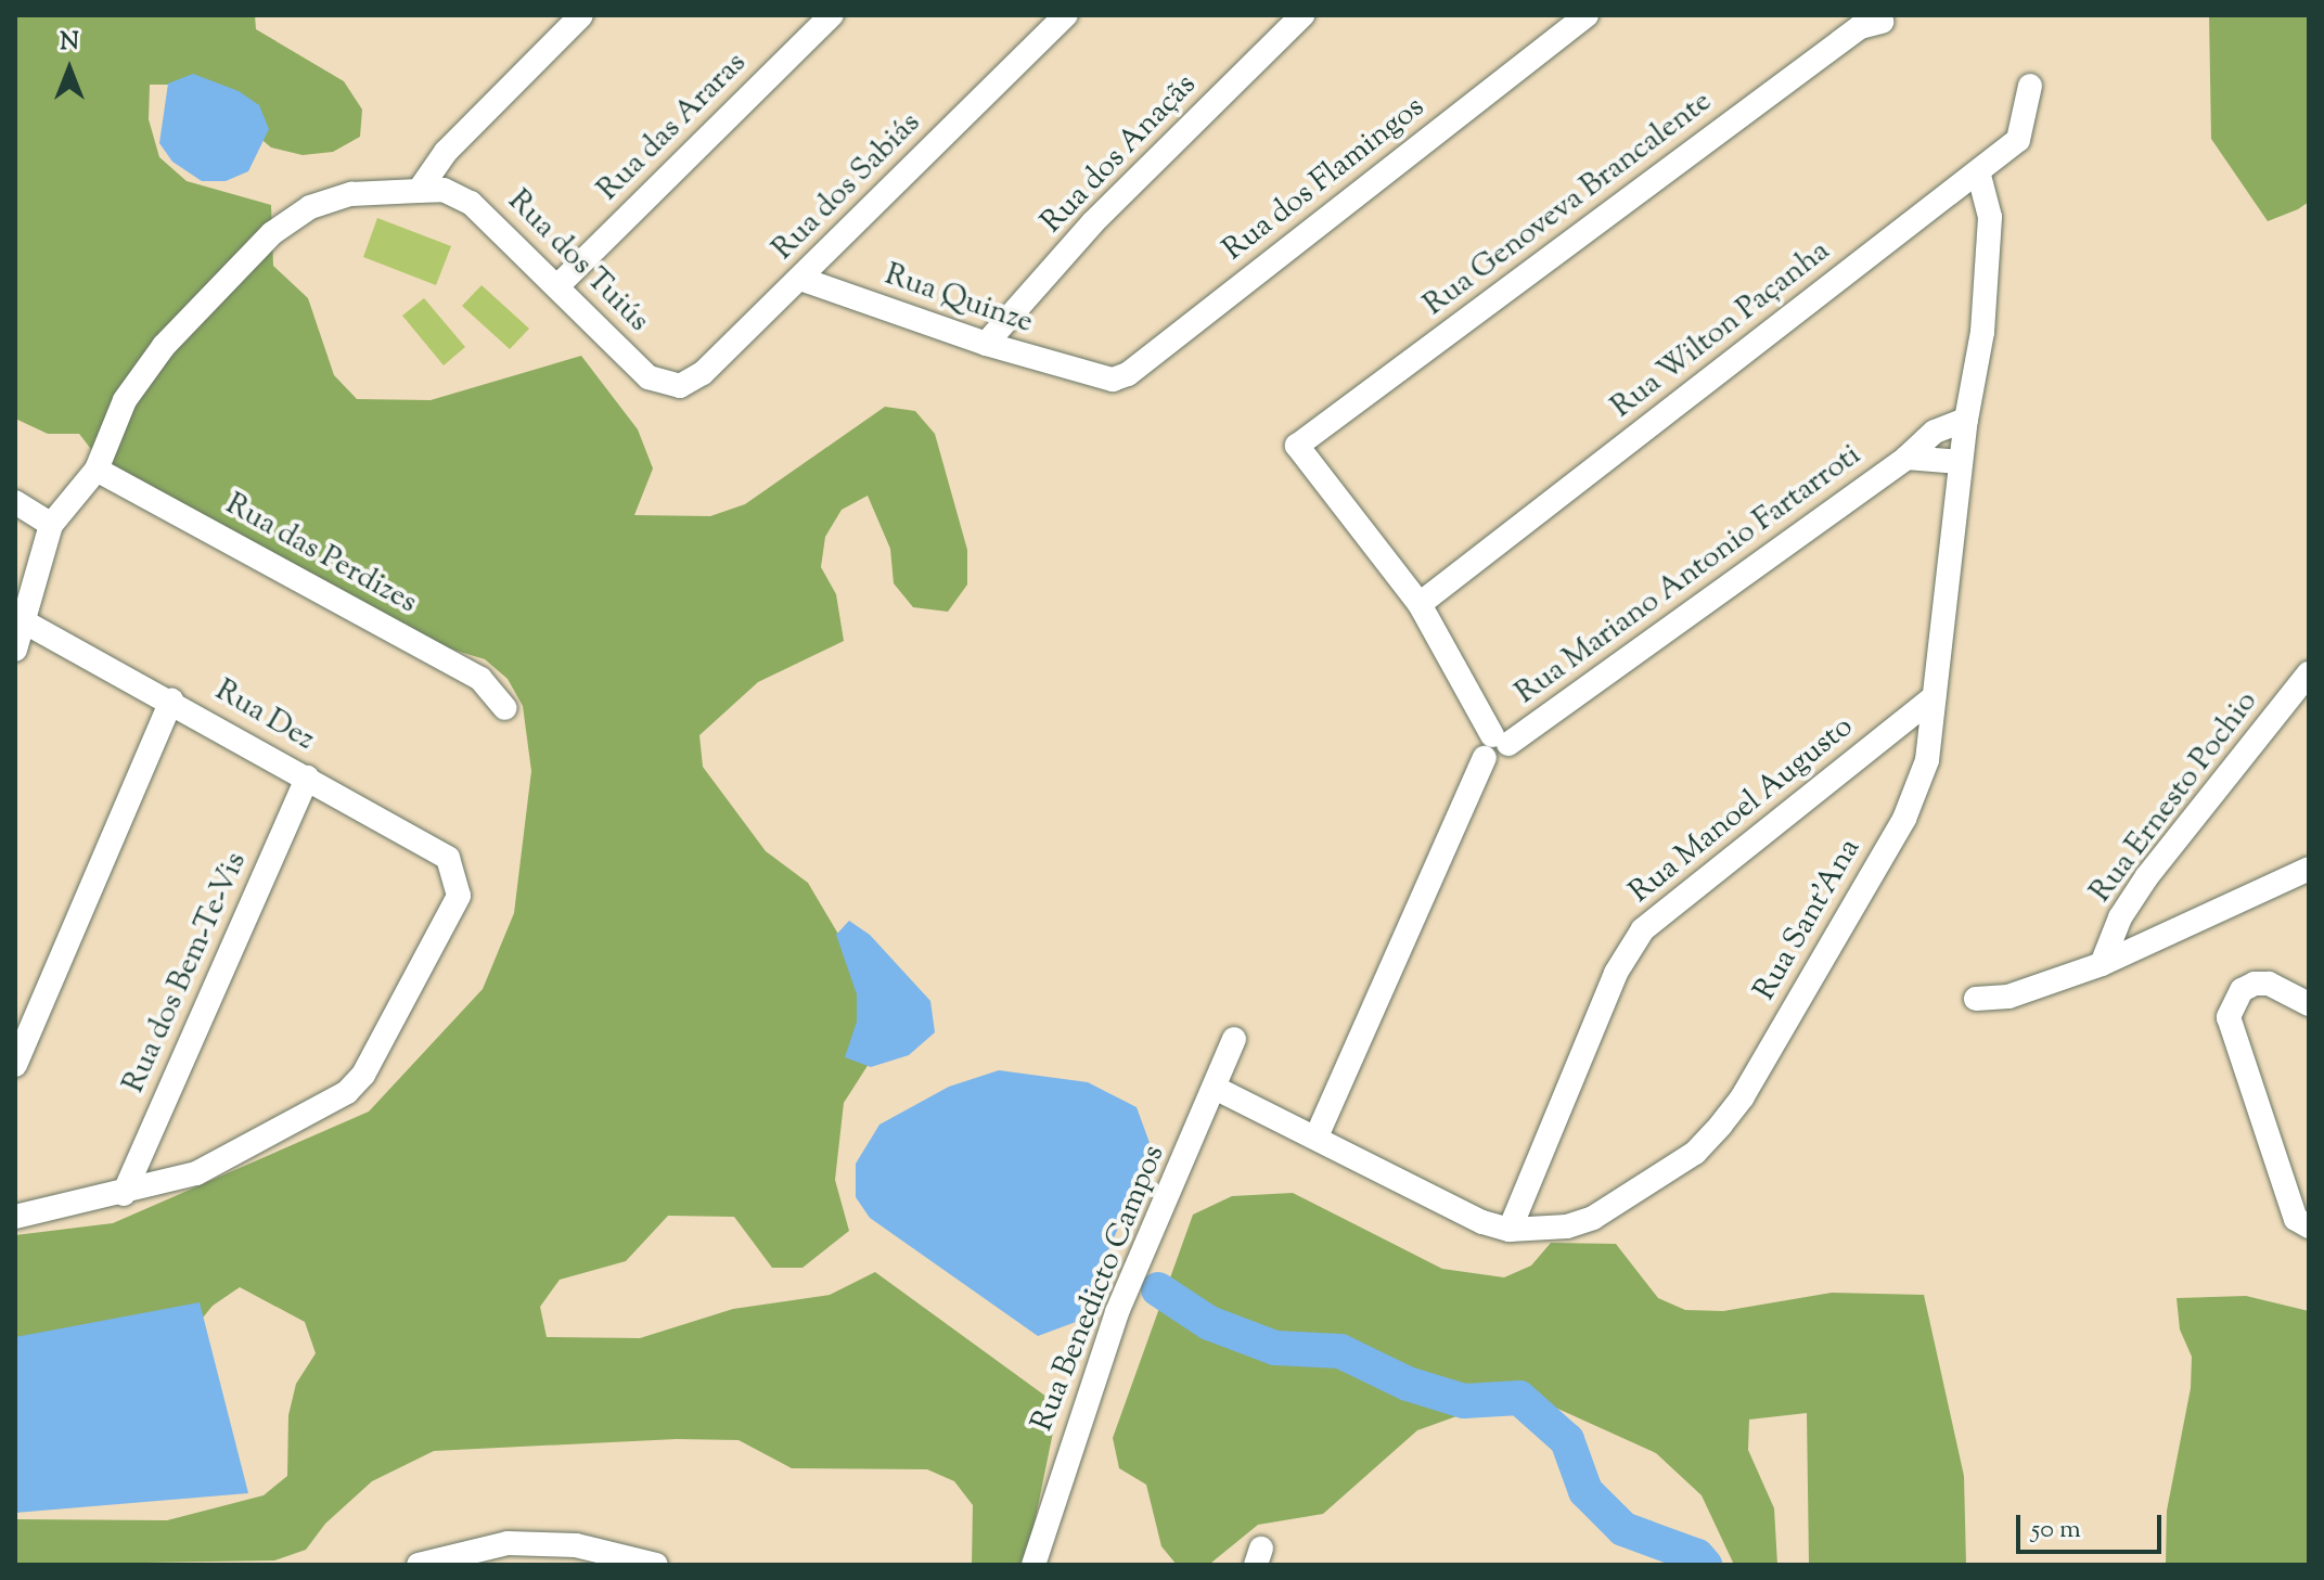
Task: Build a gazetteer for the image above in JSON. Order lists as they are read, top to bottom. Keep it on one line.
{"streets":{"street":["Rua das Araras","Rua dos Anaçãs","Rua dos Flamingos","Rua dos Sabiás","Rua Genoveva Brancalente","Rua dos Tuiús","Rua Quinze","Rua Wilton Paçanha","Rua das Perdizes","Rua Mariano Antonio Fartarroti","Rua Dez","Rua Ernesto Pochio","Rua Manoel Augusto","Rua Sant’Ana","Rua dos Bem-Te-Vis","Rua Benedicto Campos"]},"crossings":[["Rua das Araras","Rua dos Tuiús"],["Rua dos Anaçãs","Rua Quinze"],["Rua dos Flamingos","Rua Quinze"],["Rua dos Sabiás","Rua dos Tuiús"],["Rua dos Sabiás","Rua Quinze"],["Rua Genoveva Brancalente","Rua Wilton Paçanha"],["Rua Wilton Paçanha","Rua Sant’Ana"],["Rua Mariano Antonio Fartarroti","Rua Sant’Ana"],["Rua Dez","Rua dos Bem-Te-Vis"],["Rua Manoel Augusto","Rua Sant’Ana"],["Rua Sant’Ana","Rua Benedicto Campos"]],"scale_bar":"50 m","north":"top"}
